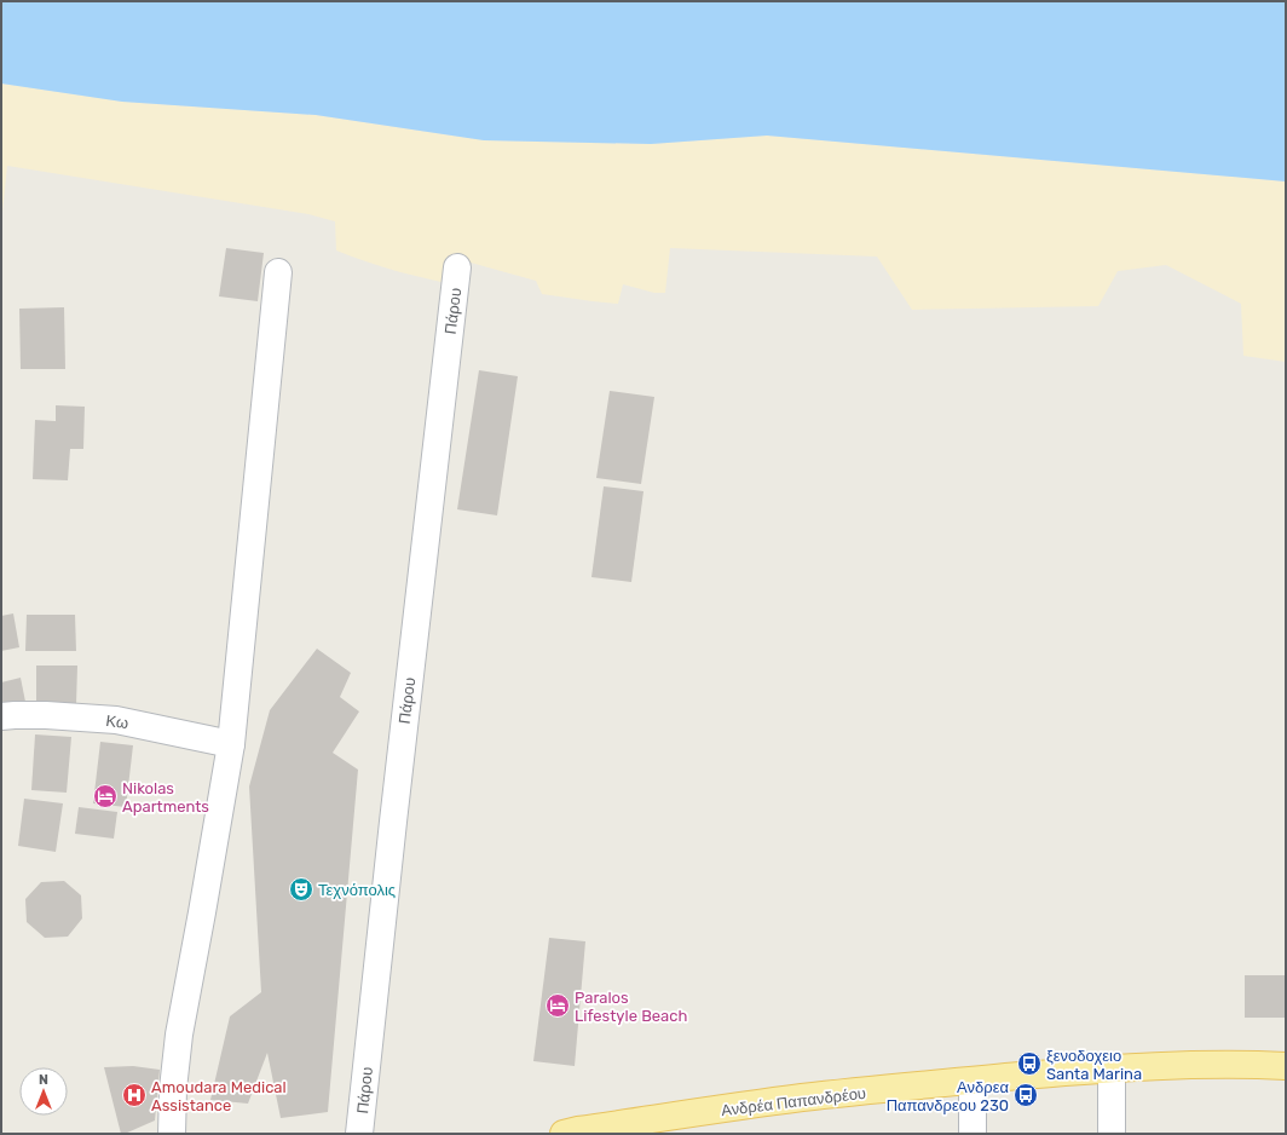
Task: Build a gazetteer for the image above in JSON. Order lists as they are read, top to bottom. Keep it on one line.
{"streets":{"main road":["Ανδρέα Παπανδρέου"],"street":["Πάρου","Κω"]},"places":{"hotel":["Nikolas Apartments","Paralos Lifestyle Beach"],"theatre":["Τεχνόπολις"],"bus stop":["ξενοδοχειο Santa Marina","Ανδρεα Παπανδρεου 230"],"hospital":["Amoudara Medical Assistance"]},"north":"top"}
